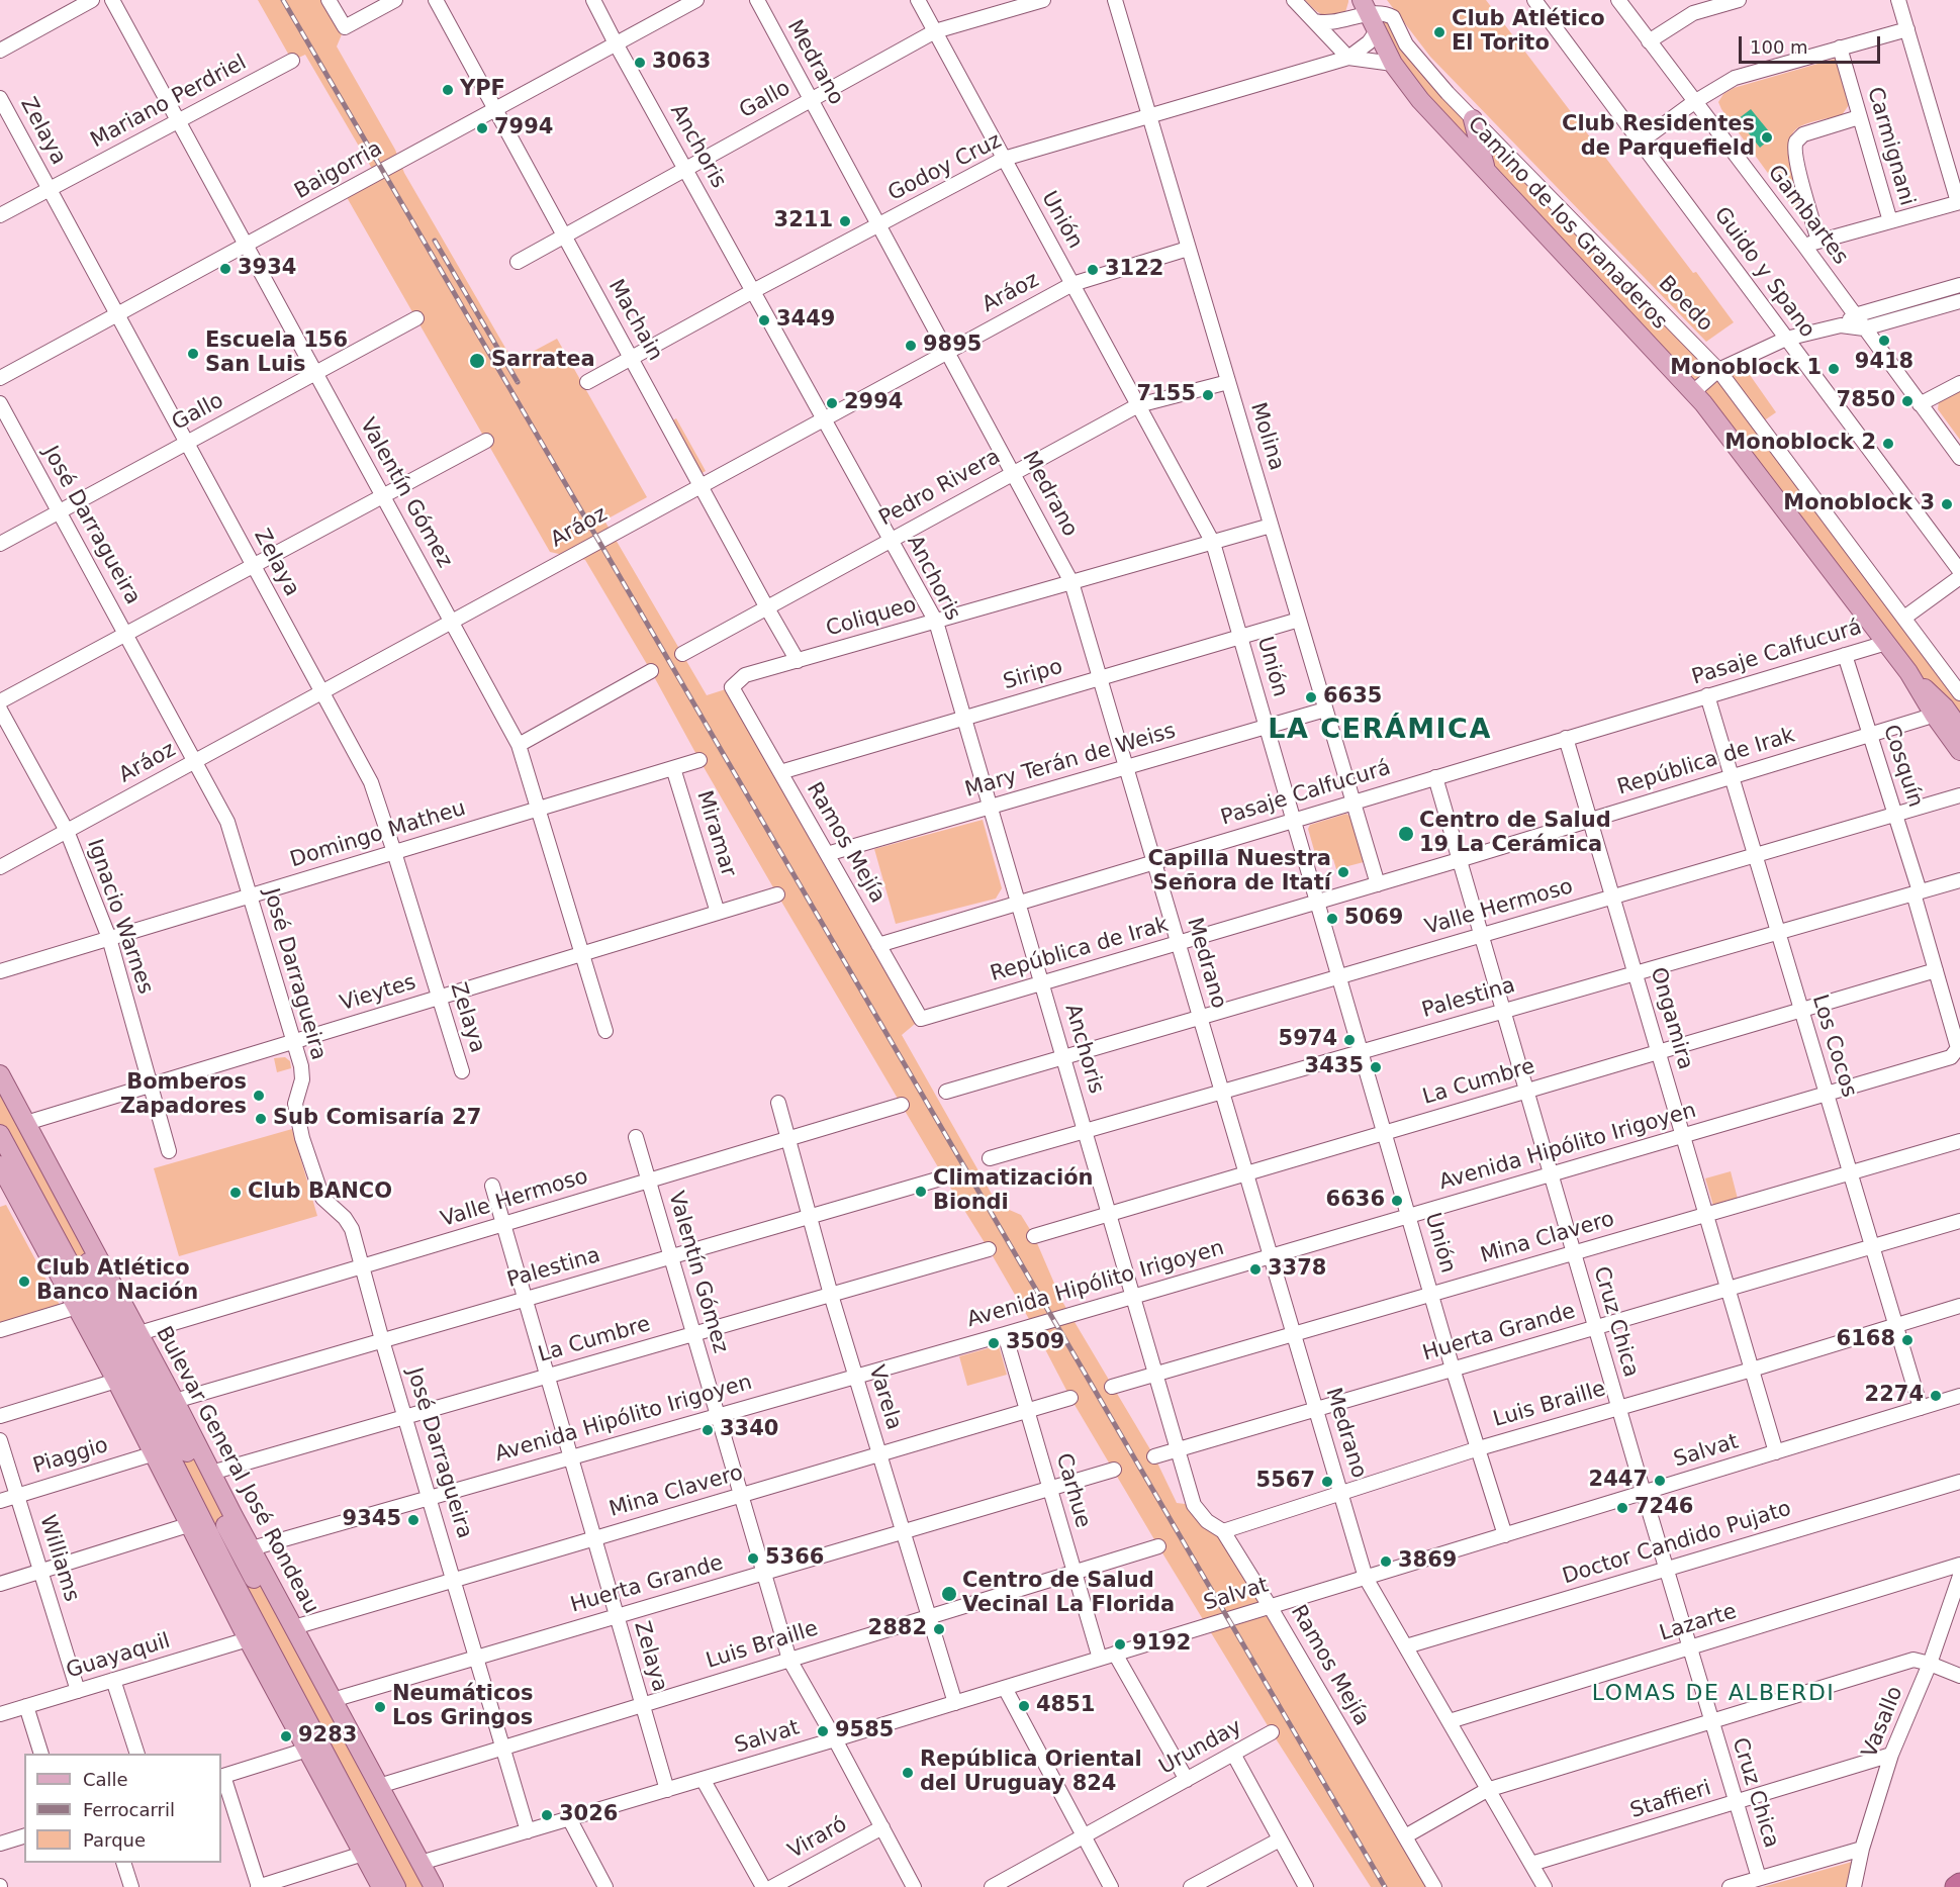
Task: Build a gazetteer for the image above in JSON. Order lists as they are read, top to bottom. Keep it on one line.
{"streets":{"main road":["Camino de los Granaderos","Bulevar General José Rondeau"],"street":["Medrano","Gallo","Mariano Perdriel","Zelaya","Anchoris","Carmignani","Godoy Cruz","Baigorria","Gambartes","Unión","Guido y Spano","Aráoz","Boedo","Machain","Molina","Pedro Rivera","Valentín Gómez","José Darragueira","Coliqueo","Pasaje Calfucurá","Siripo","Mary Terán de Weiss","República de Irak","Cosquín","Miramar","Domingo Matheu","Ramos Mejía","Valle Hermoso","Ignacio Warnes","Vieytes","Palestina","Ongamira","Los Cocos","La Cumbre","Avenida Hipólito Irigoyen","Mina Clavero","Cruz Chica","Huerta Grande","Varela","Luis Braille","Salvat","Piaggio","Carhue","Doctor Candido Pujato","Williams","Lazarte","Guayaquil","Vasallo","Urunday","Staffieri","Viraró"]},"crossings":[["Medrano","Gallo"],["Medrano","Godoy Cruz"],["Medrano","Aráoz"],["Medrano","Pedro Rivera"],["Medrano","Coliqueo"],["Medrano","Pasaje Calfucurá"],["Medrano","Siripo"],["Medrano","Mary Terán de Weiss"],["Medrano","República de Irak"],["Medrano","Valle Hermoso"],["Medrano","Palestina"],["Medrano","La Cumbre"],["Medrano","Avenida Hipólito Irigoyen"],["Medrano","Mina Clavero"],["Medrano","Huerta Grande"],["Medrano","Luis Braille"],["Medrano","Salvat"],["Medrano","Doctor Candido Pujato"],["Medrano","Lazarte"],["Medrano","Staffieri"],["Gallo","Zelaya"],["Gallo","Anchoris"],["Gallo","Unión"],["Gallo","Machain"],["Gallo","Valentín Gómez"],["Gallo","José Darragueira"],["Mariano Perdriel","Zelaya"],["Mariano Perdriel","Valentín Gómez"],["Zelaya","Baigorria"],["Zelaya","Aráoz"],["Zelaya","Domingo Matheu"],["Zelaya","Valle Hermoso"],["Zelaya","Vieytes"],["Zelaya","Palestina"],["Zelaya","La Cumbre"],["Zelaya","Avenida Hipólito Irigoyen"],["Zelaya","Mina Clavero"],["Zelaya","Huerta Grande"],["Zelaya","Luis Braille"],["Zelaya","Salvat"],["Anchoris","Godoy Cruz"],["Anchoris","Baigorria"],["Anchoris","Aráoz"],["Anchoris","Pedro Rivera"],["Anchoris","Coliqueo"],["Anchoris","Pasaje Calfucurá"],["Anchoris","Siripo"],["Anchoris","Mary Terán de Weiss"],["Anchoris","República de Irak"],["Anchoris","Ramos Mejía"],["Anchoris","Valle Hermoso"],["Anchoris","Palestina"],["Anchoris","La Cumbre"],["Anchoris","Avenida Hipólito Irigoyen"],["Godoy Cruz","Unión"],["Godoy Cruz","Camino de los Granaderos"],["Godoy Cruz","Machain"],["Godoy Cruz","Molina"],["Baigorria","Machain"],["Baigorria","Valentín Gómez"],["Unión","Aráoz"],["Unión","Pedro Rivera"],["Unión","Coliqueo"],["Unión","Pasaje Calfucurá"],["Unión","Siripo"],["Unión","Mary Terán de Weiss"],["Unión","República de Irak"],["Unión","Valle Hermoso"],["Unión","Palestina"],["Unión","La Cumbre"],["Unión","Avenida Hipólito Irigoyen"],["Unión","Mina Clavero"],["Unión","Huerta Grande"],["Unión","Luis Braille"],["Unión","Salvat"],["Camino de los Granaderos","Pasaje Calfucurá"],["Camino de los Granaderos","República de Irak"],["Aráoz","Machain"],["Aráoz","Molina"],["Aráoz","Valentín Gómez"],["Aráoz","José Darragueira"],["Aráoz","Ignacio Warnes"],["Machain","Pedro Rivera"],["Machain","Coliqueo"],["Molina","Pedro Rivera"],["Molina","Coliqueo"],["Molina","Pasaje Calfucurá"],["Molina","Siripo"],["Molina","Mary Terán de Weiss"],["Molina","República de Irak"],["Valentín Gómez","Domingo Matheu"],["Valentín Gómez","Valle Hermoso"],["Valentín Gómez","Vieytes"],["Valentín Gómez","Palestina"],["Valentín Gómez","La Cumbre"],["Valentín Gómez","Avenida Hipólito Irigoyen"],["Valentín Gómez","Mina Clavero"],["Valentín Gómez","Huerta Grande"],["Valentín Gómez","Luis Braille"],["Valentín Gómez","Salvat"],["Valentín Gómez","Viraró"],["José Darragueira","Domingo Matheu"],["José Darragueira","Valle Hermoso"],["José Darragueira","Vieytes"],["José Darragueira","Palestina"],["José Darragueira","La Cumbre"],["José Darragueira","Avenida Hipólito Irigoyen"],["José Darragueira","Mina Clavero"],["José Darragueira","Huerta Grande"],["José Darragueira","Luis Braille"],["José Darragueira","Salvat"],["Coliqueo","Ramos Mejía"],["Pasaje Calfucurá","Cosquín"],["Pasaje Calfucurá","Ramos Mejía"],["Pasaje Calfucurá","Ongamira"],["Pasaje Calfucurá","Los Cocos"],["Pasaje Calfucurá","Cruz Chica"],["Siripo","Ramos Mejía"],["Mary Terán de Weiss","Ramos Mejía"],["República de Irak","Cosquín"],["República de Irak","Ramos Mejía"],["República de Irak","Ongamira"],["República de Irak","Los Cocos"],["República de Irak","Cruz Chica"],["Cosquín","Valle Hermoso"],["Cosquín","Palestina"],["Cosquín","La Cumbre"],["Cosquín","Avenida Hipólito Irigoyen"],["Miramar","Domingo Matheu"],["Miramar","Vieytes"],["Domingo Matheu","Ignacio Warnes"],["Ramos Mejía","Avenida Hipólito Irigoyen"],["Ramos Mejía","Mina Clavero"],["Ramos Mejía","Huerta Grande"],["Ramos Mejía","Luis Braille"],["Ramos Mejía","Salvat"],["Valle Hermoso","Ongamira"],["Valle Hermoso","Los Cocos"],["Valle Hermoso","Cruz Chica"],["Valle Hermoso","Varela"],["Valle Hermoso","Bulevar General José Rondeau"],["Ignacio Warnes","Vieytes"],["Vieytes","Bulevar General José Rondeau"],["Palestina","Ongamira"],["Palestina","Los Cocos"],["Palestina","Cruz Chica"],["Palestina","Varela"],["Palestina","Bulevar General José Rondeau"],["Ongamira","La Cumbre"],["Ongamira","Avenida Hipólito Irigoyen"],["Ongamira","Mina Clavero"],["Ongamira","Huerta Grande"],["Ongamira","Luis Braille"],["Ongamira","Salvat"],["Los Cocos","La Cumbre"],["Los Cocos","Avenida Hipólito Irigoyen"],["Los Cocos","Mina Clavero"],["Los Cocos","Huerta Grande"],["Los Cocos","Luis Braille"],["Los Cocos","Salvat"],["La Cumbre","Cruz Chica"],["La Cumbre","Varela"],["La Cumbre","Bulevar General José Rondeau"],["Avenida Hipólito Irigoyen","Cruz Chica"],["Avenida Hipólito Irigoyen","Varela"],["Avenida Hipólito Irigoyen","Bulevar General José Rondeau"],["Avenida Hipólito Irigoyen","Carhue"],["Mina Clavero","Cruz Chica"],["Mina Clavero","Varela"],["Mina Clavero","Bulevar General José Rondeau"],["Mina Clavero","Carhue"],["Cruz Chica","Huerta Grande"],["Cruz Chica","Luis Braille"],["Cruz Chica","Salvat"],["Cruz Chica","Doctor Candido Pujato"],["Cruz Chica","Lazarte"],["Cruz Chica","Staffieri"],["Huerta Grande","Varela"],["Huerta Grande","Bulevar General José Rondeau"],["Huerta Grande","Carhue"],["Varela","Luis Braille"],["Varela","Salvat"],["Luis Braille","Bulevar General José Rondeau"],["Luis Braille","Carhue"],["Salvat","Bulevar General José Rondeau"],["Salvat","Carhue"],["Piaggio","Bulevar General José Rondeau"],["Piaggio","Williams"],["Bulevar General José Rondeau","Guayaquil"],["Williams","Guayaquil"],["Vasallo","Staffieri"]],"districts":["LA CERÁMICA","LOMAS DE ALBERDI"],"places":["Club Atlético El Torito","3063","YPF","7994","Club Residentes de Parquefield","3211","3934","3122","3449","9418","9895","Escuela 156 San Luis","Sarratea","Monoblock 1","7155","7850","2994","Monoblock 2","Monoblock 3","6635","Centro de Salud 19 La Cerámica","Capilla Nuestra Señora de Itatí","5069","5974","3435","Bomberos Zapadores","Sub Comisaría 27","Climatización Biondi","Club BANCO","6636","3378","Club Atlético Banco Nación","6168","3509","2274","3340","2447","5567","7246","9345","5366","3869","Centro de Salud Vecinal La Florida","2882","9192","4851","Neumáticos Los Gringos","9585","9283","República Oriental del Uruguay 824","3026"],"legend":["Calle","Ferrocarril","Parque"],"scale_bar":"100 m"}
